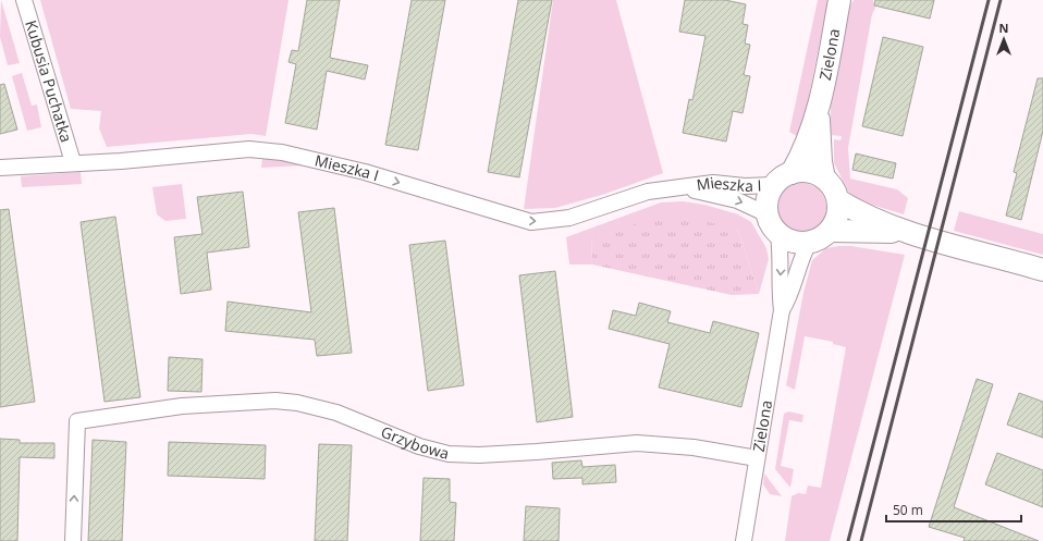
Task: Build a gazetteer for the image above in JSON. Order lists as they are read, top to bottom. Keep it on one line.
{"streets":{"main road":["Zielona"],"street":["Kubusia Puchatka","Mieszka I","Grzybowa"]},"crossings":[["Zielona","Mieszka I"],["Zielona","Grzybowa"],["Kubusia Puchatka","Mieszka I"]],"one_way":["Mieszka I","Grzybowa"],"scale_bar":"50 m","north":"top"}
